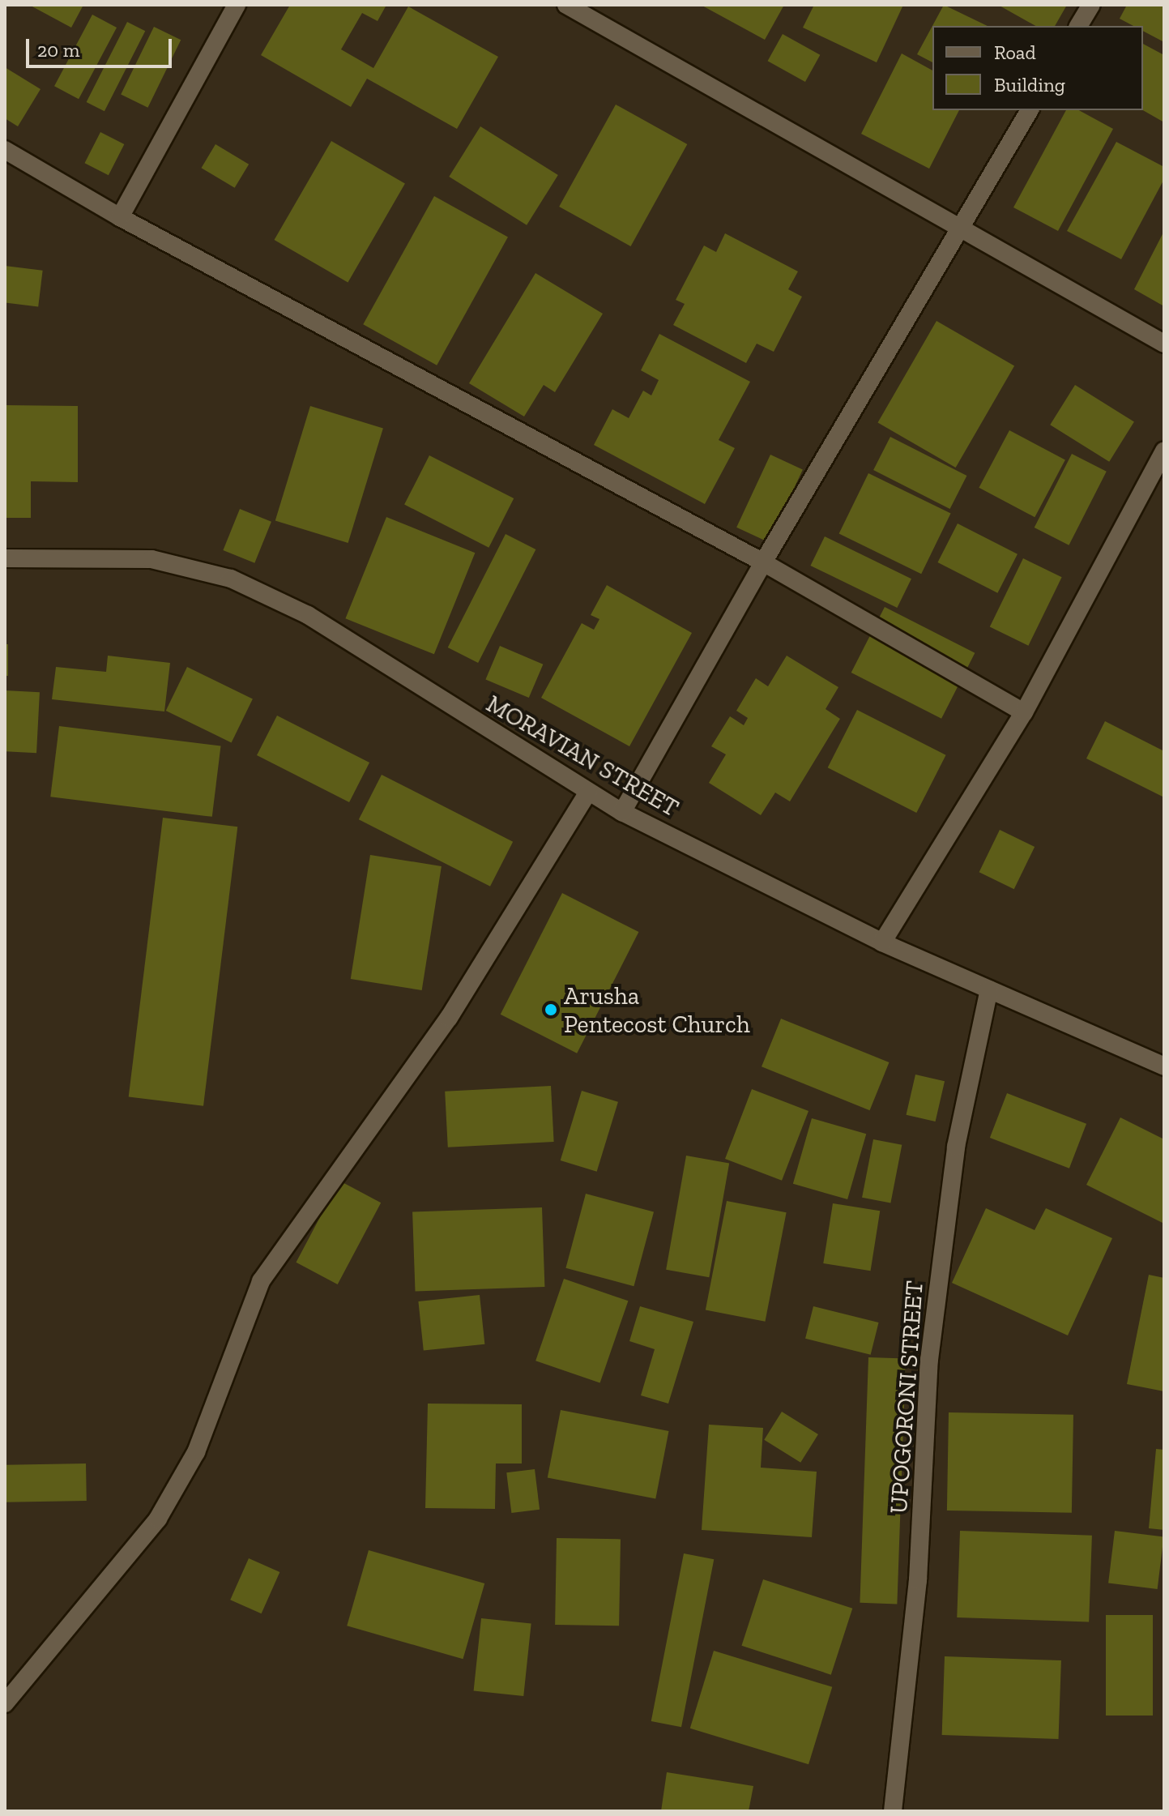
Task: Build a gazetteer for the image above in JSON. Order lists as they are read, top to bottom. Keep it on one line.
{"streets":{"street":["MORAVIAN STREET","UPOGORONI STREET"]},"crossings":[["MORAVIAN STREET","UPOGORONI STREET"]],"places":["Arusha Pentecost Church"],"legend":["Road","Building"],"scale_bar":"20 m"}
